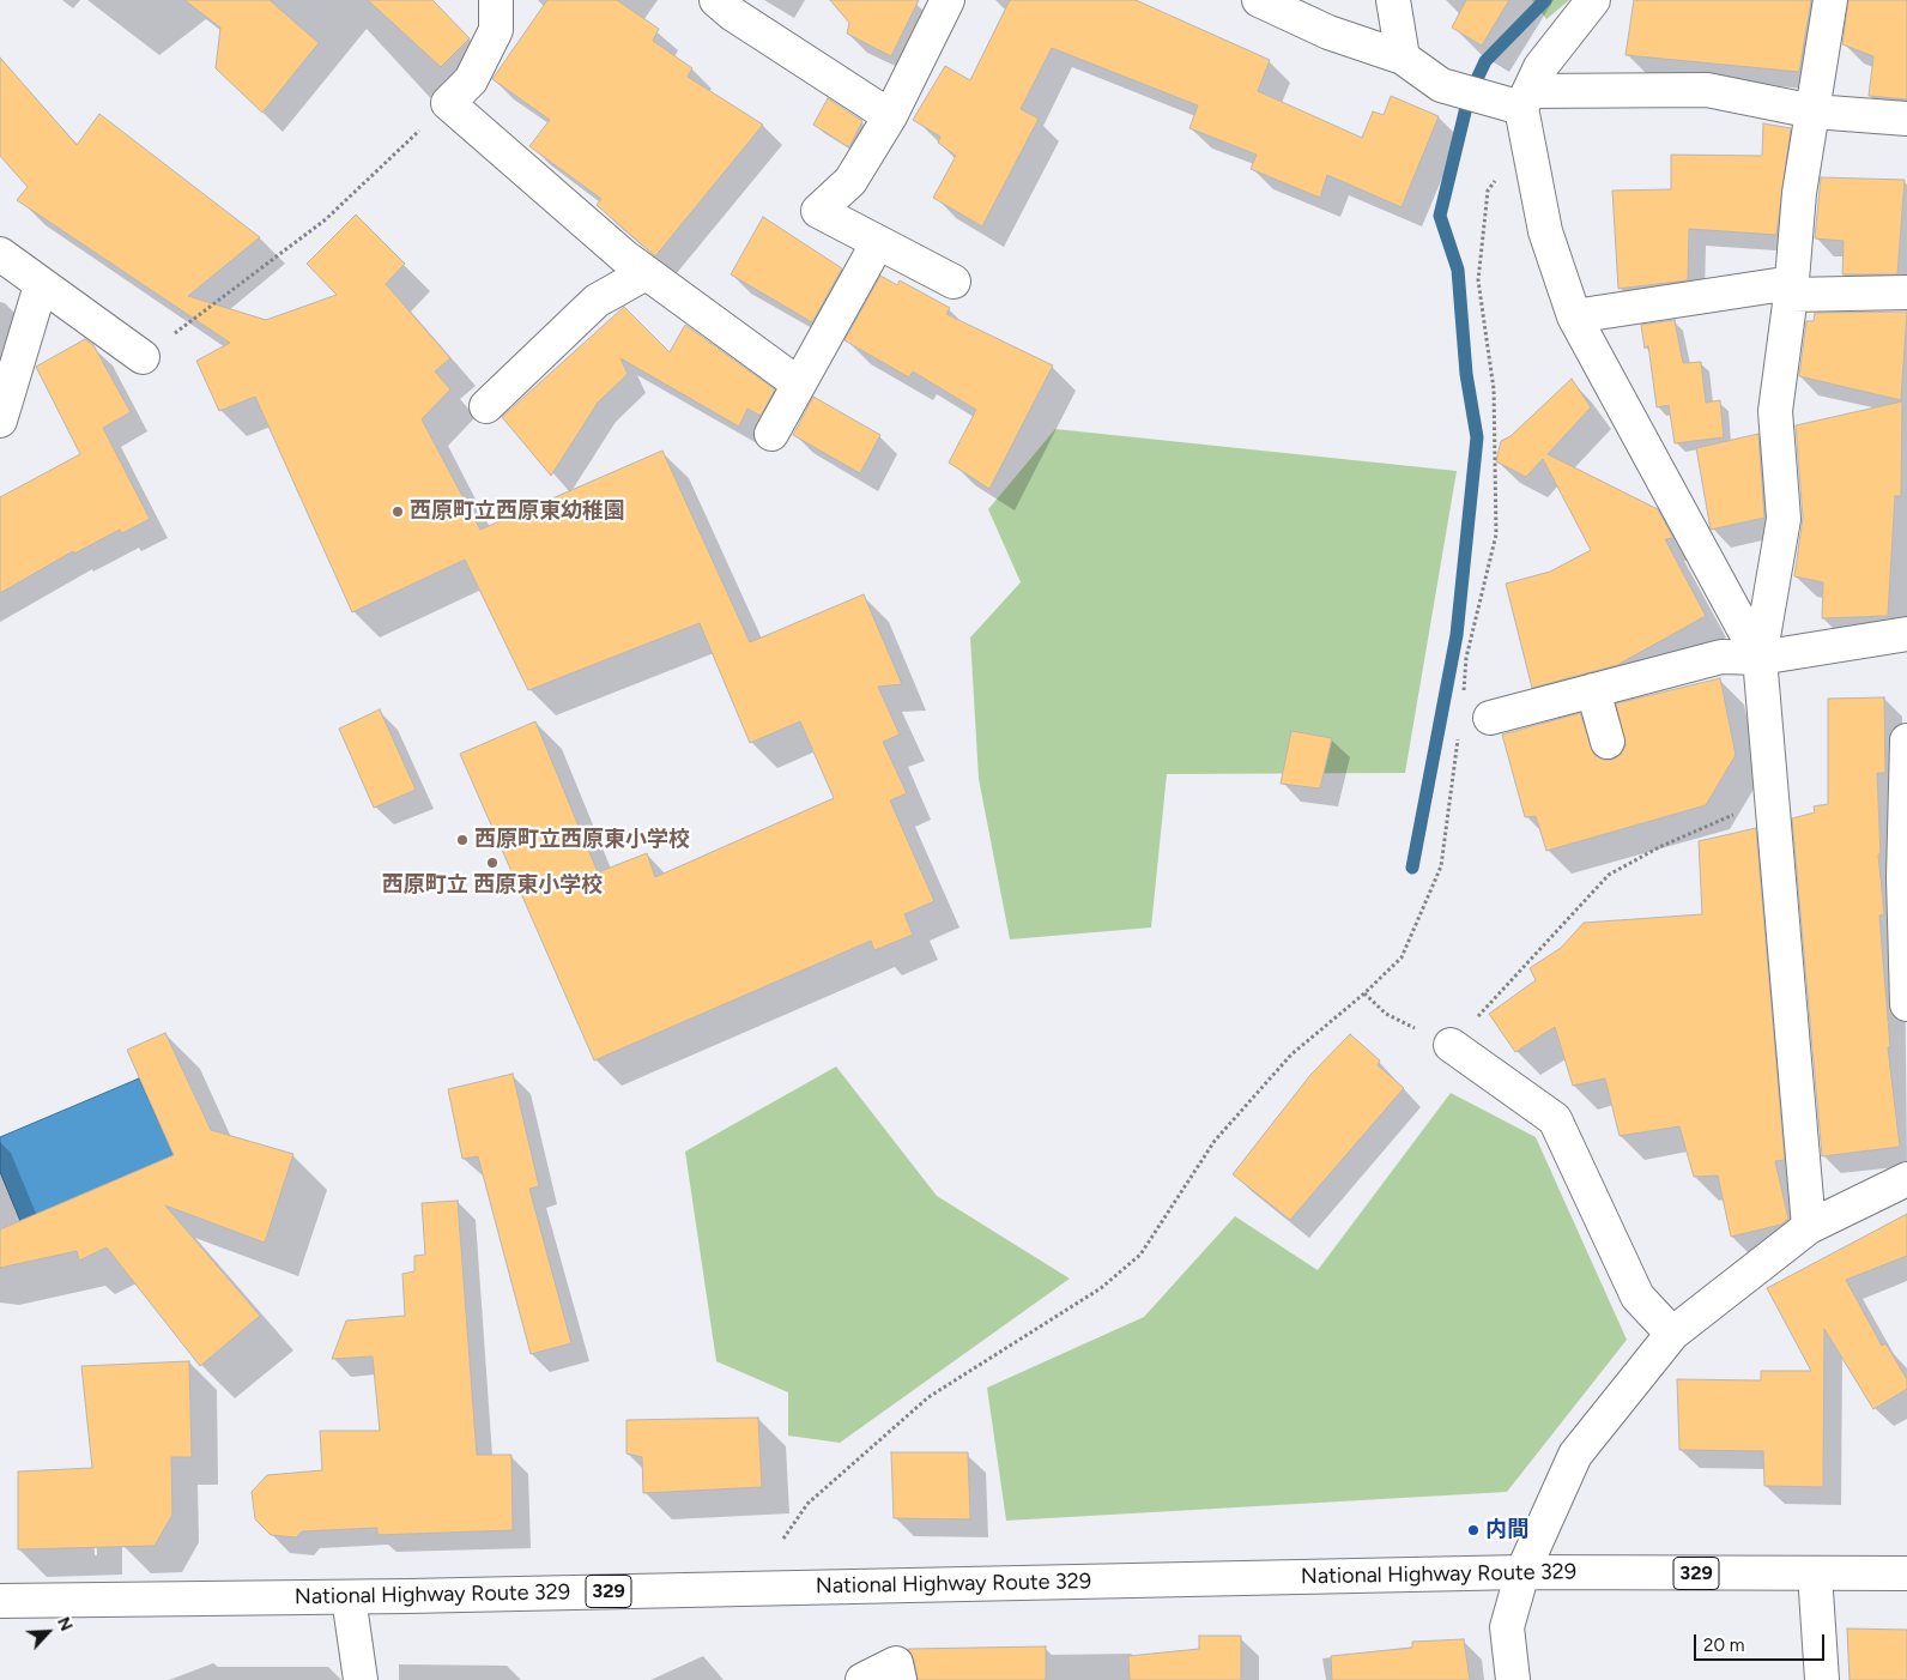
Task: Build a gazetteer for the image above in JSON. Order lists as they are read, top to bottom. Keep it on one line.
{"streets":{"main road":["329","National Highway Route 329"]},"places":["西原町立西原東幼稚園","西原町立西原東小学校","西原町立 西原東小学校","内間"],"scale_bar":"20 m","north":"top right"}
